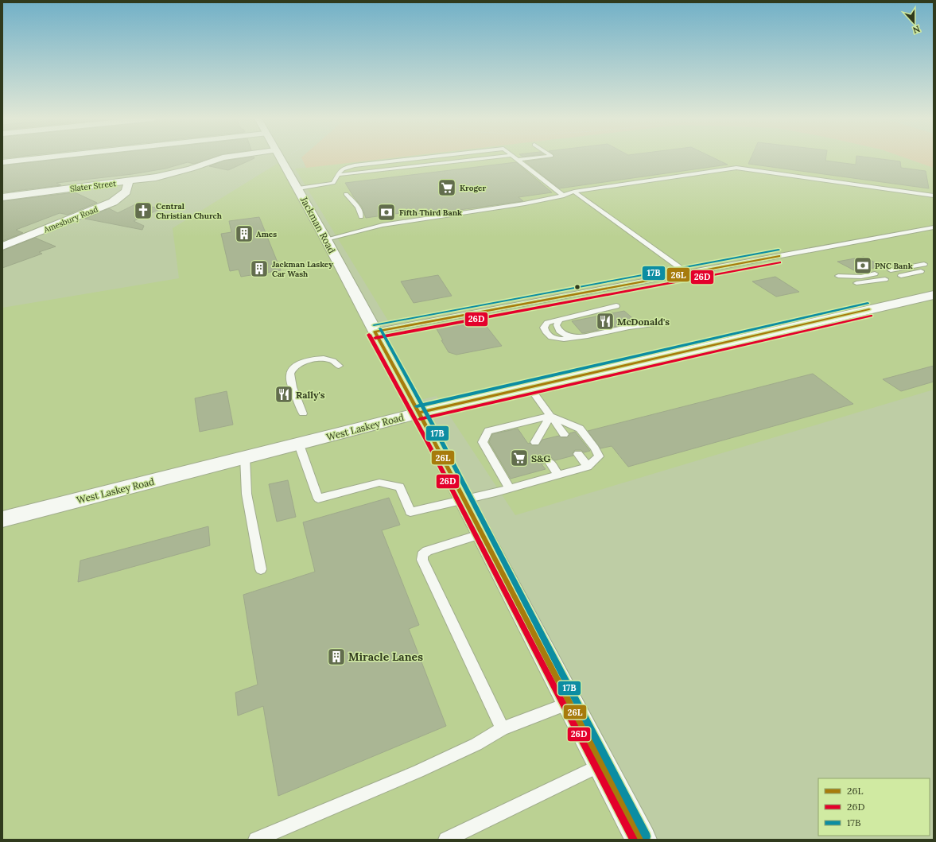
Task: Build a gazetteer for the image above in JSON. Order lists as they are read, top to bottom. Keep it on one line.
{"streets":{"main road":["Slater Street","Amesbury Road","Jackman Road","West Laskey Road"]},"crossings":[["Slater Street","Amesbury Road"],["Jackman Road","West Laskey Road"]],"places":{"supermarket":["Kroger","S&G"],"church":["Central Christian Church"],"bank":["Fifth Third Bank","PNC Bank"],"building":["Ames","Jackman Laskey Car Wash","Miracle Lanes"],"restaurant":["McDonald's","Rally's"]},"lines":["transit line 17B","transit line 26L","transit line 26D"],"legend":["26L","26D","17B"],"north":"bottom"}
